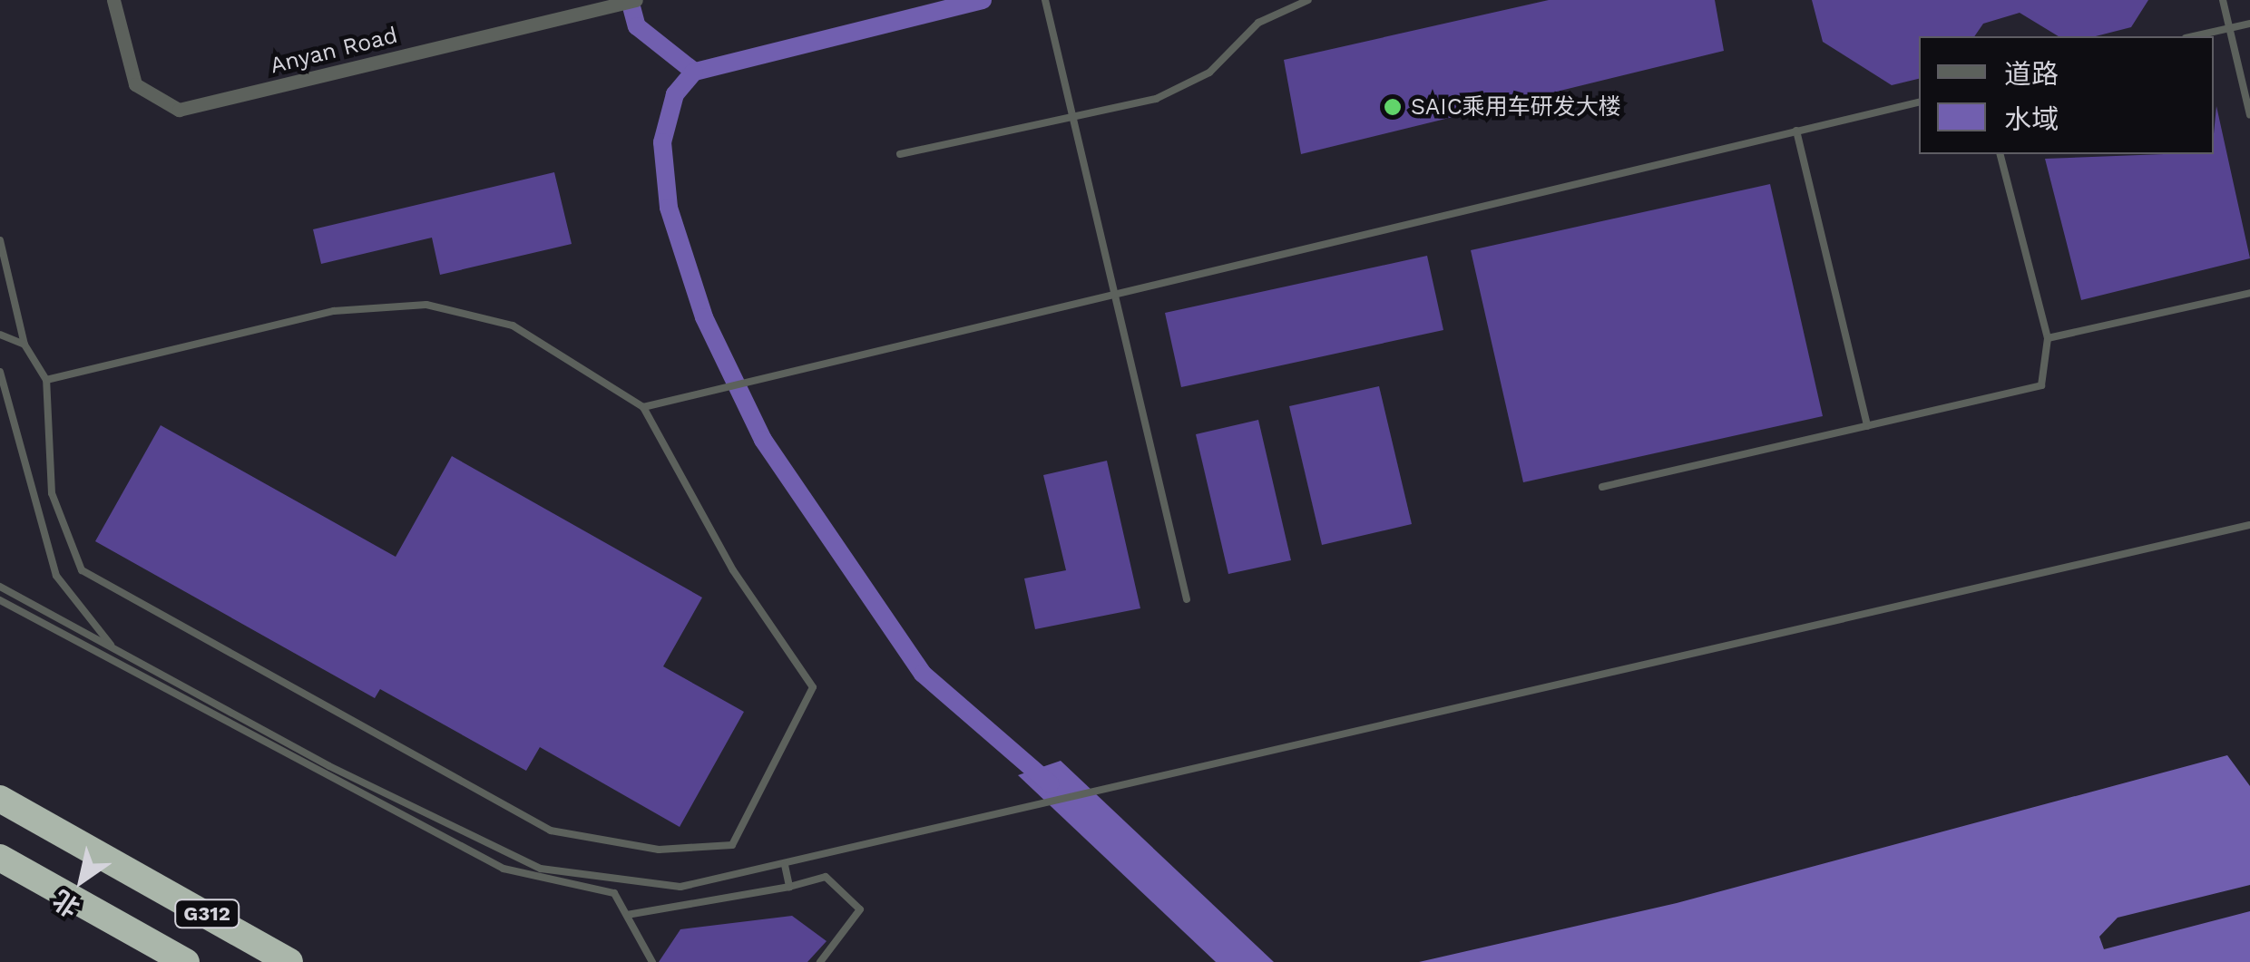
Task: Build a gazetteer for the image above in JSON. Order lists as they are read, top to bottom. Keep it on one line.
{"streets":{"highway":["G312"],"street":["Anyan Road"]},"places":["SAIC乘用车研发大楼"],"legend":["道路","水域"],"north":"bottom left"}
